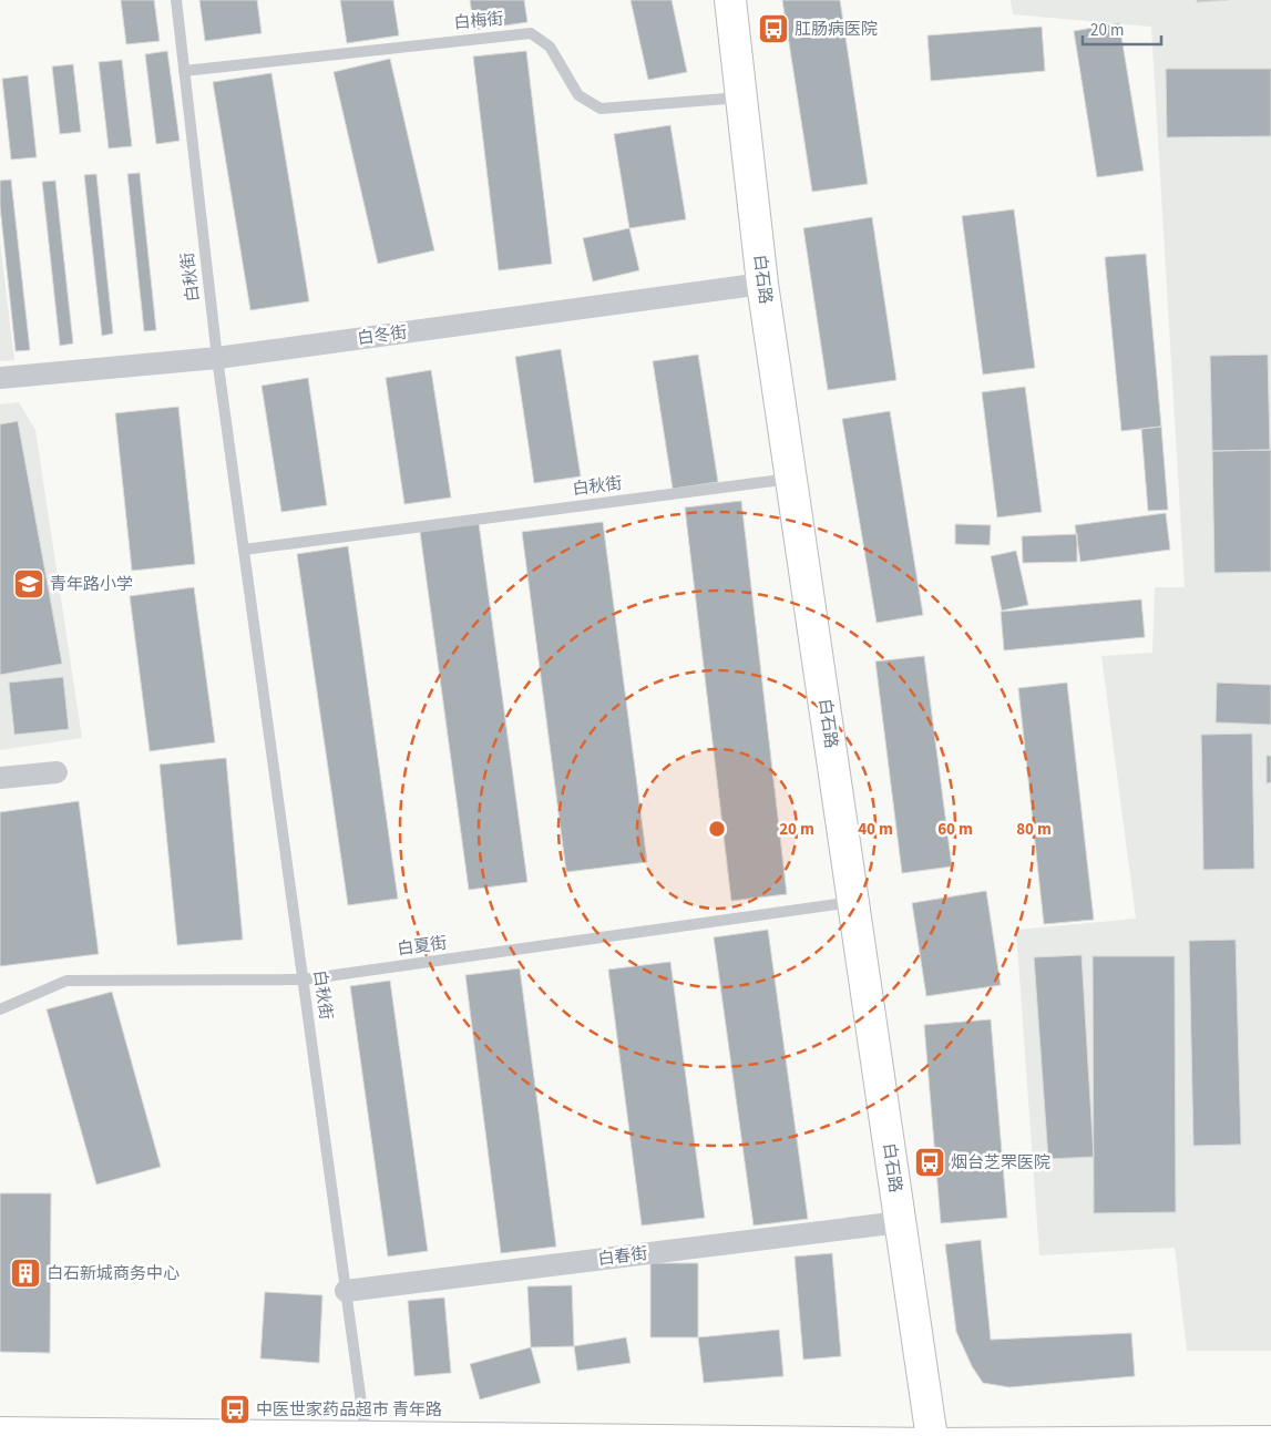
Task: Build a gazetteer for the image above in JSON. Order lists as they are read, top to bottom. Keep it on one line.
{"streets":{"street":["白石路","白冬街","白春街"],"lane":["白梅街","白秋街","白夏街"]},"crossings":[["白梅街","白秋街"],["白梅街","白石路"],["白秋街","白石路"],["白秋街","白冬街"],["白秋街","白夏街"],["白秋街","白春街"],["白石路","白冬街"],["白石路","白夏街"],["白石路","白春街"]],"places":{"bus stop":["肛肠病医院","烟台芝罘医院","中医世家药品超市 青年路"],"school or university":["青年路小学"],"building":["白石新城商务中心"]},"scale_bar":"20 m","rings":["20 m","40 m","60 m","80 m"]}
